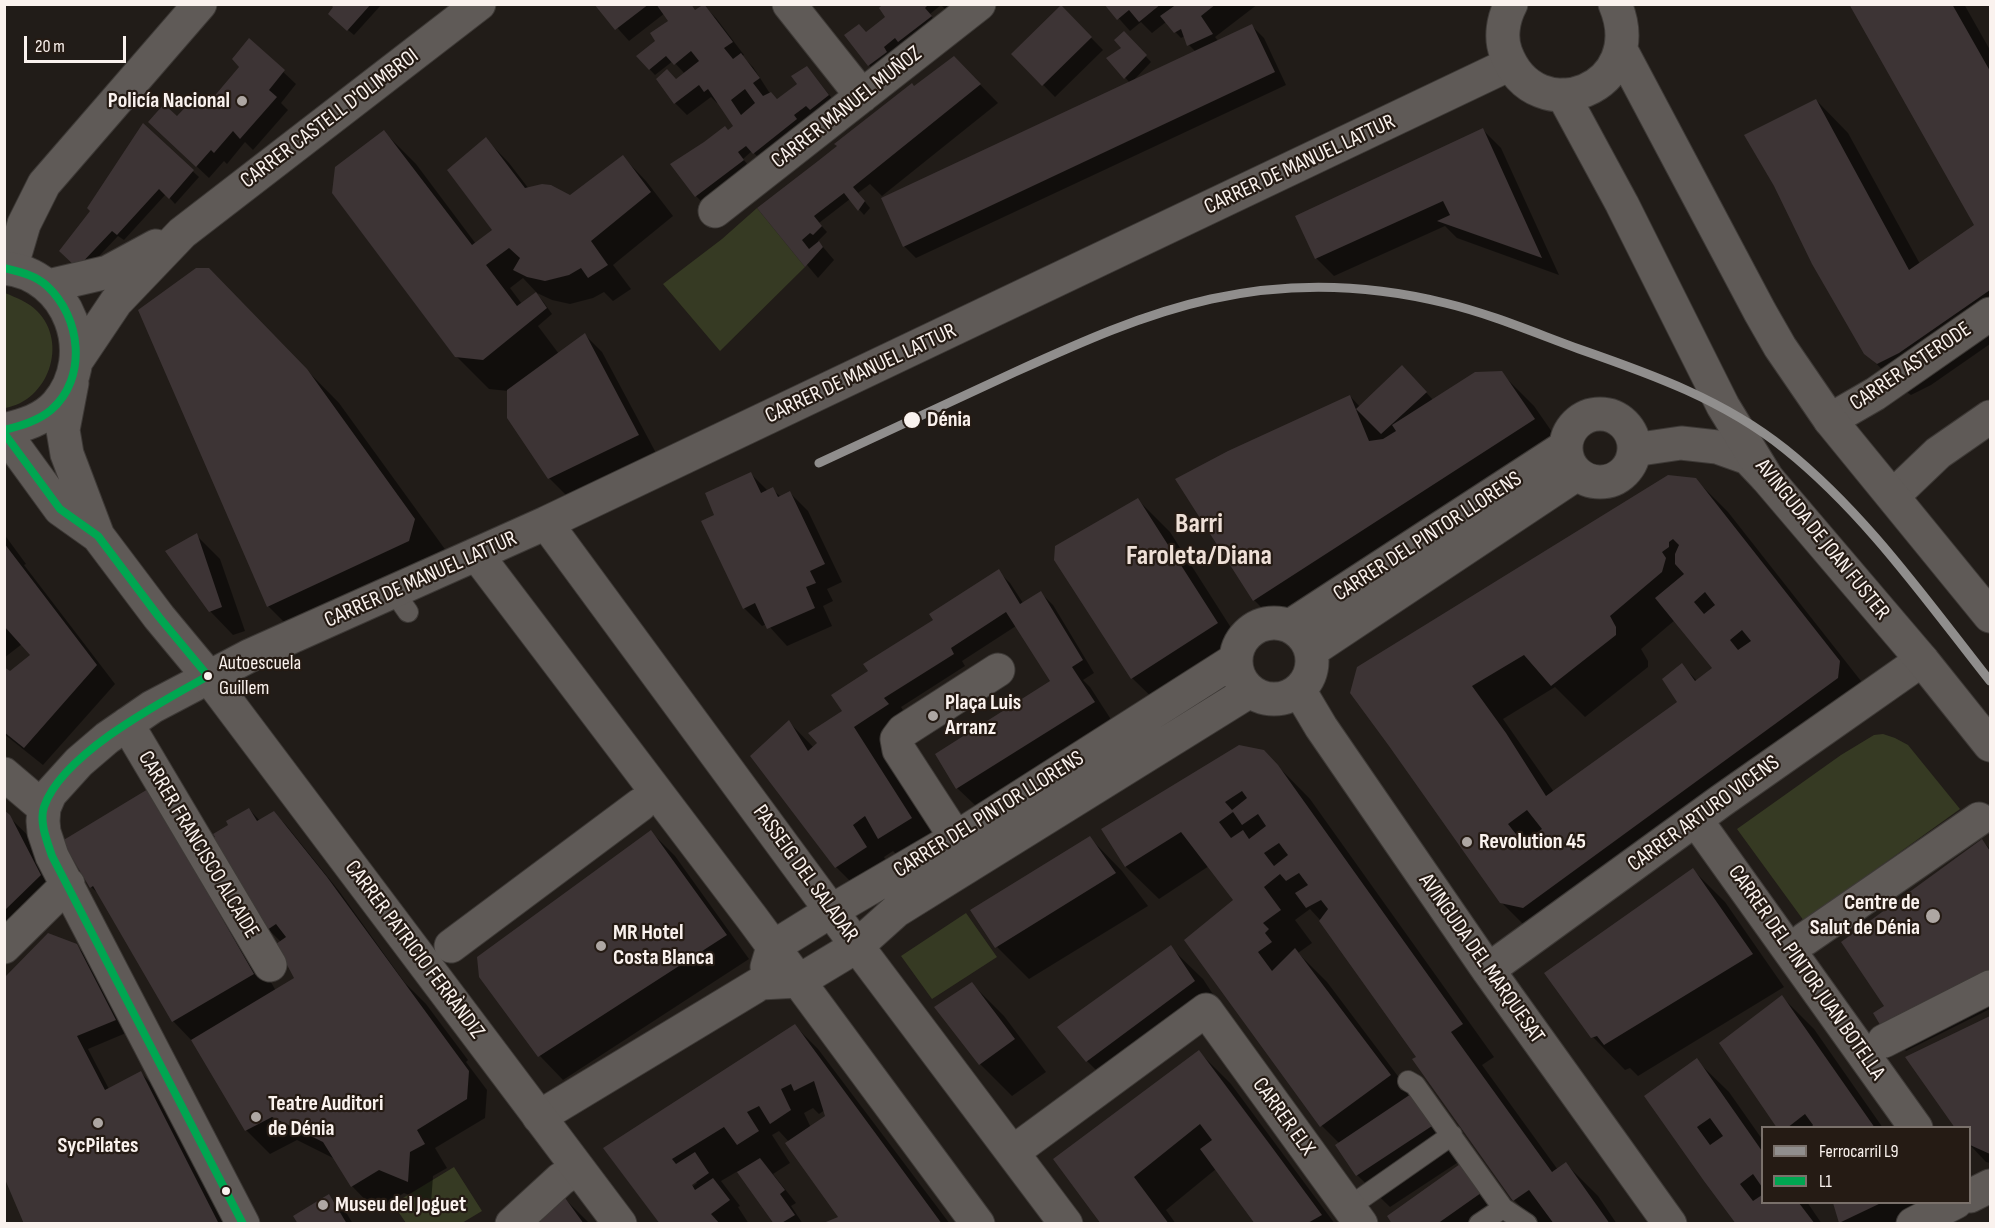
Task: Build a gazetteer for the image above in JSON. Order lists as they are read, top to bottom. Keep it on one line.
{"streets":{"street":["CARRER MANUEL MUÑOZ","CARRER CASTELL D'OLIMBROI","CARRER DE MANUEL LATTUR","CARRER ASTERODE","CARRER DEL PINTOR LLORENS","AVINGUDA DE JOAN FUSTER","CARRER ARTURO VICENS","CARRER FRANCISCO ALCAIDE","PASSEIG DEL SALADAR","CARRER PATRICIO FERRÀNDIZ","AVINGUDA DEL MARQUESAT","CARRER DEL PINTOR JUAN BOTELLA","CARRER ELX"]},"crossings":[["CARRER DE MANUEL LATTUR","CARRER FRANCISCO ALCAIDE"],["CARRER DE MANUEL LATTUR","PASSEIG DEL SALADAR"],["CARRER DE MANUEL LATTUR","CARRER PATRICIO FERRÀNDIZ"],["CARRER DEL PINTOR LLORENS","PASSEIG DEL SALADAR"],["CARRER DEL PINTOR LLORENS","CARRER PATRICIO FERRÀNDIZ"],["CARRER DEL PINTOR LLORENS","AVINGUDA DEL MARQUESAT"],["AVINGUDA DE JOAN FUSTER","CARRER ARTURO VICENS"],["CARRER ARTURO VICENS","AVINGUDA DEL MARQUESAT"],["CARRER ARTURO VICENS","CARRER DEL PINTOR JUAN BOTELLA"],["PASSEIG DEL SALADAR","CARRER ELX"]],"districts":["Barri Faroleta/Diana"],"places":["Policía Nacional","Dénia","Autoescuela Guillem","Plaça Luis Arranz","Revolution 45","Centre de Salut de Dénia","MR Hotel Costa Blanca","Teatre Auditori de Dénia","SycPilates","Museu del Joguet"],"lines":["transit line L1","rail line L9"],"legend":["Ferrocarril L9","L1"],"scale_bar":"20 m"}
